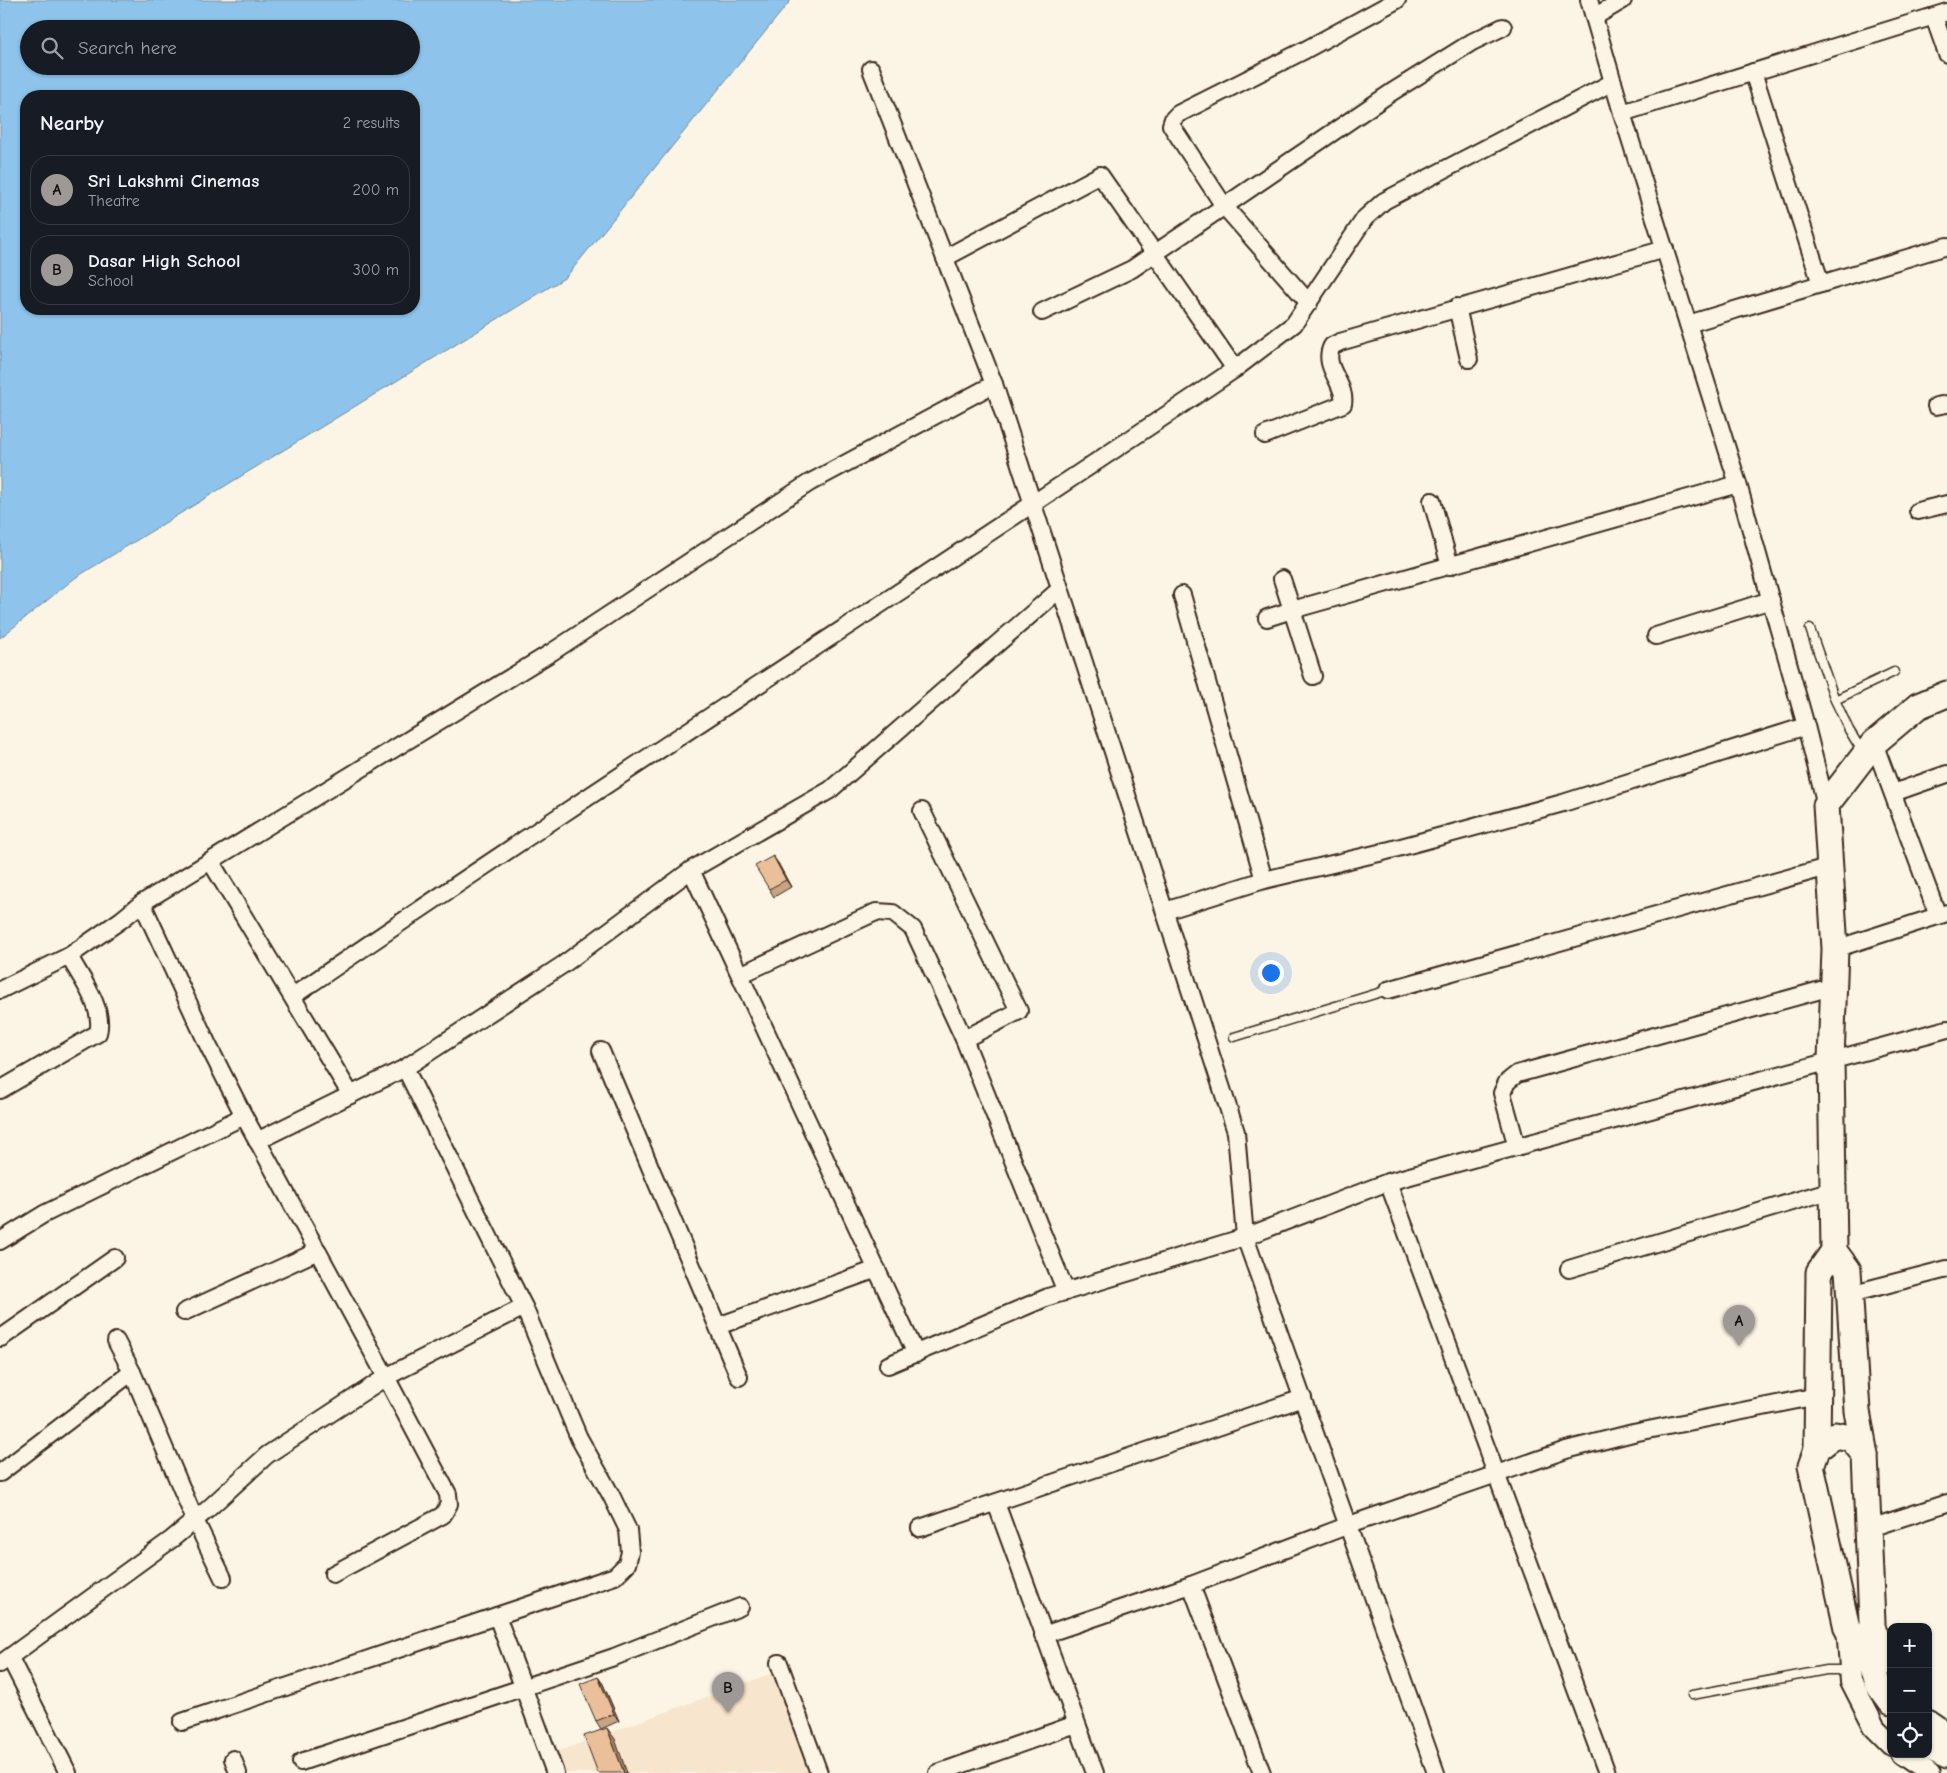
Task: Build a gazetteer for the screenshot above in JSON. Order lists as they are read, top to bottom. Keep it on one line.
{"page":{"search":"Search here","heading":["Nearby","2 results"],"list":[{"mark":"A","name":"Sri Lakshmi Cinemas","note":"Theatre","value":"200 m"},{"mark":"B","name":"Dasar High School","note":"School","value":"300 m"}],"pins":["A","B"],"map_buttons":["+","−"]}}
